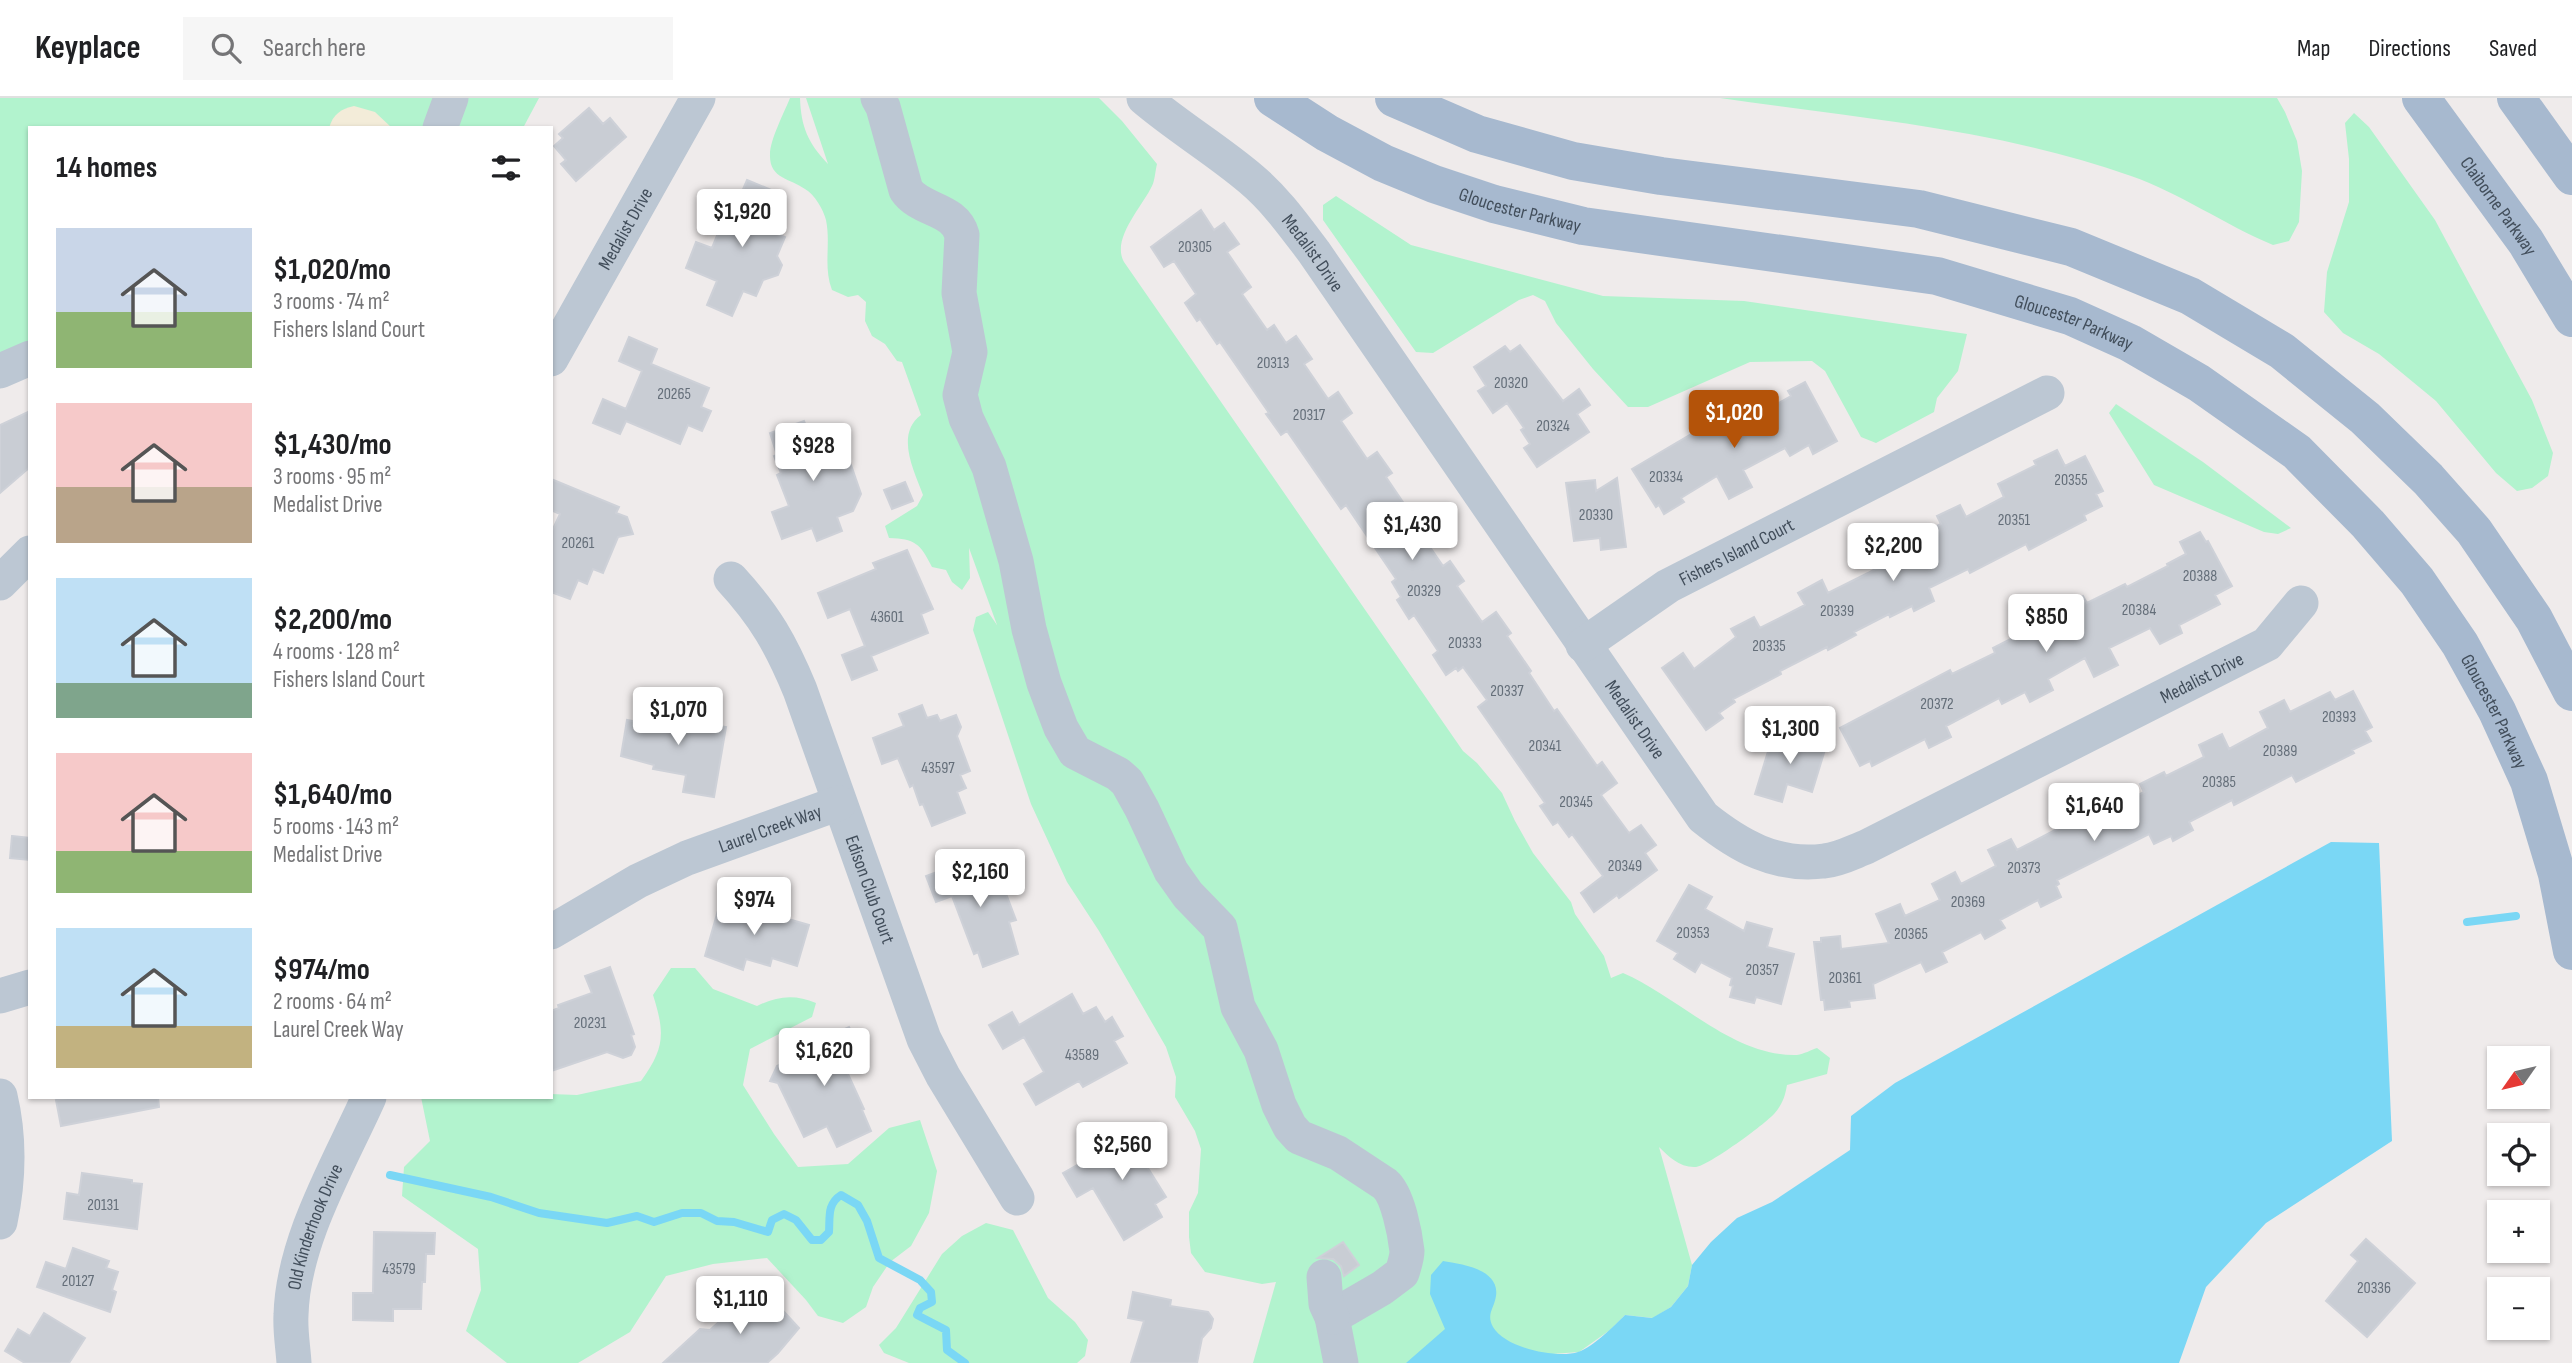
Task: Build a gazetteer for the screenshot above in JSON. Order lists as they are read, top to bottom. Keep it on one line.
{"streets":{"main road":["Claiborne Parkway","Gloucester Parkway"],"street":["Medalist Drive","Fishers Island Court","Laurel Creek Way","Edison Club Court","Old Kinderhook Drive"]},"crossings":[["Medalist Drive","Fishers Island Court"],["Laurel Creek Way","Edison Club Court"]],"house_numbers":["20305","20313","20320","20265","20317","20324","20334","20355","20330","20351","20261","20388","20329","20384","20339","43601","20333","20335","20337","20372","20393","20341","20389","43597","20385","20345","20349","20373","20369","20353","20365","20357","20361","20231","43589","20131","43579","20127","20336"],"north":"bottom left","page":{"header":"Keyplace","search":"Search here","nav":["Map","Directions","Saved"],"heading":"14 homes","price":["$1,920","$1,020","$928","$1,430","$2,200","$850","$1,070","$1,300","$1,640","$2,160","$974","$1,620","$2,560","$1,110"],"list":[{"name":"$1,020/mo","note":"3 rooms · 74 m² · Fishers Island Court"},{"name":"$1,430/mo","note":"3 rooms · 95 m² · Medalist Drive"},{"name":"$2,200/mo","note":"4 rooms · 128 m² · Fishers Island Court"},{"name":"$1,640/mo","note":"5 rooms · 143 m² · Medalist Drive"},{"name":"$974/mo","note":"2 rooms · 64 m² · Laurel Creek Way"}],"map_buttons":["+","−"]}}
